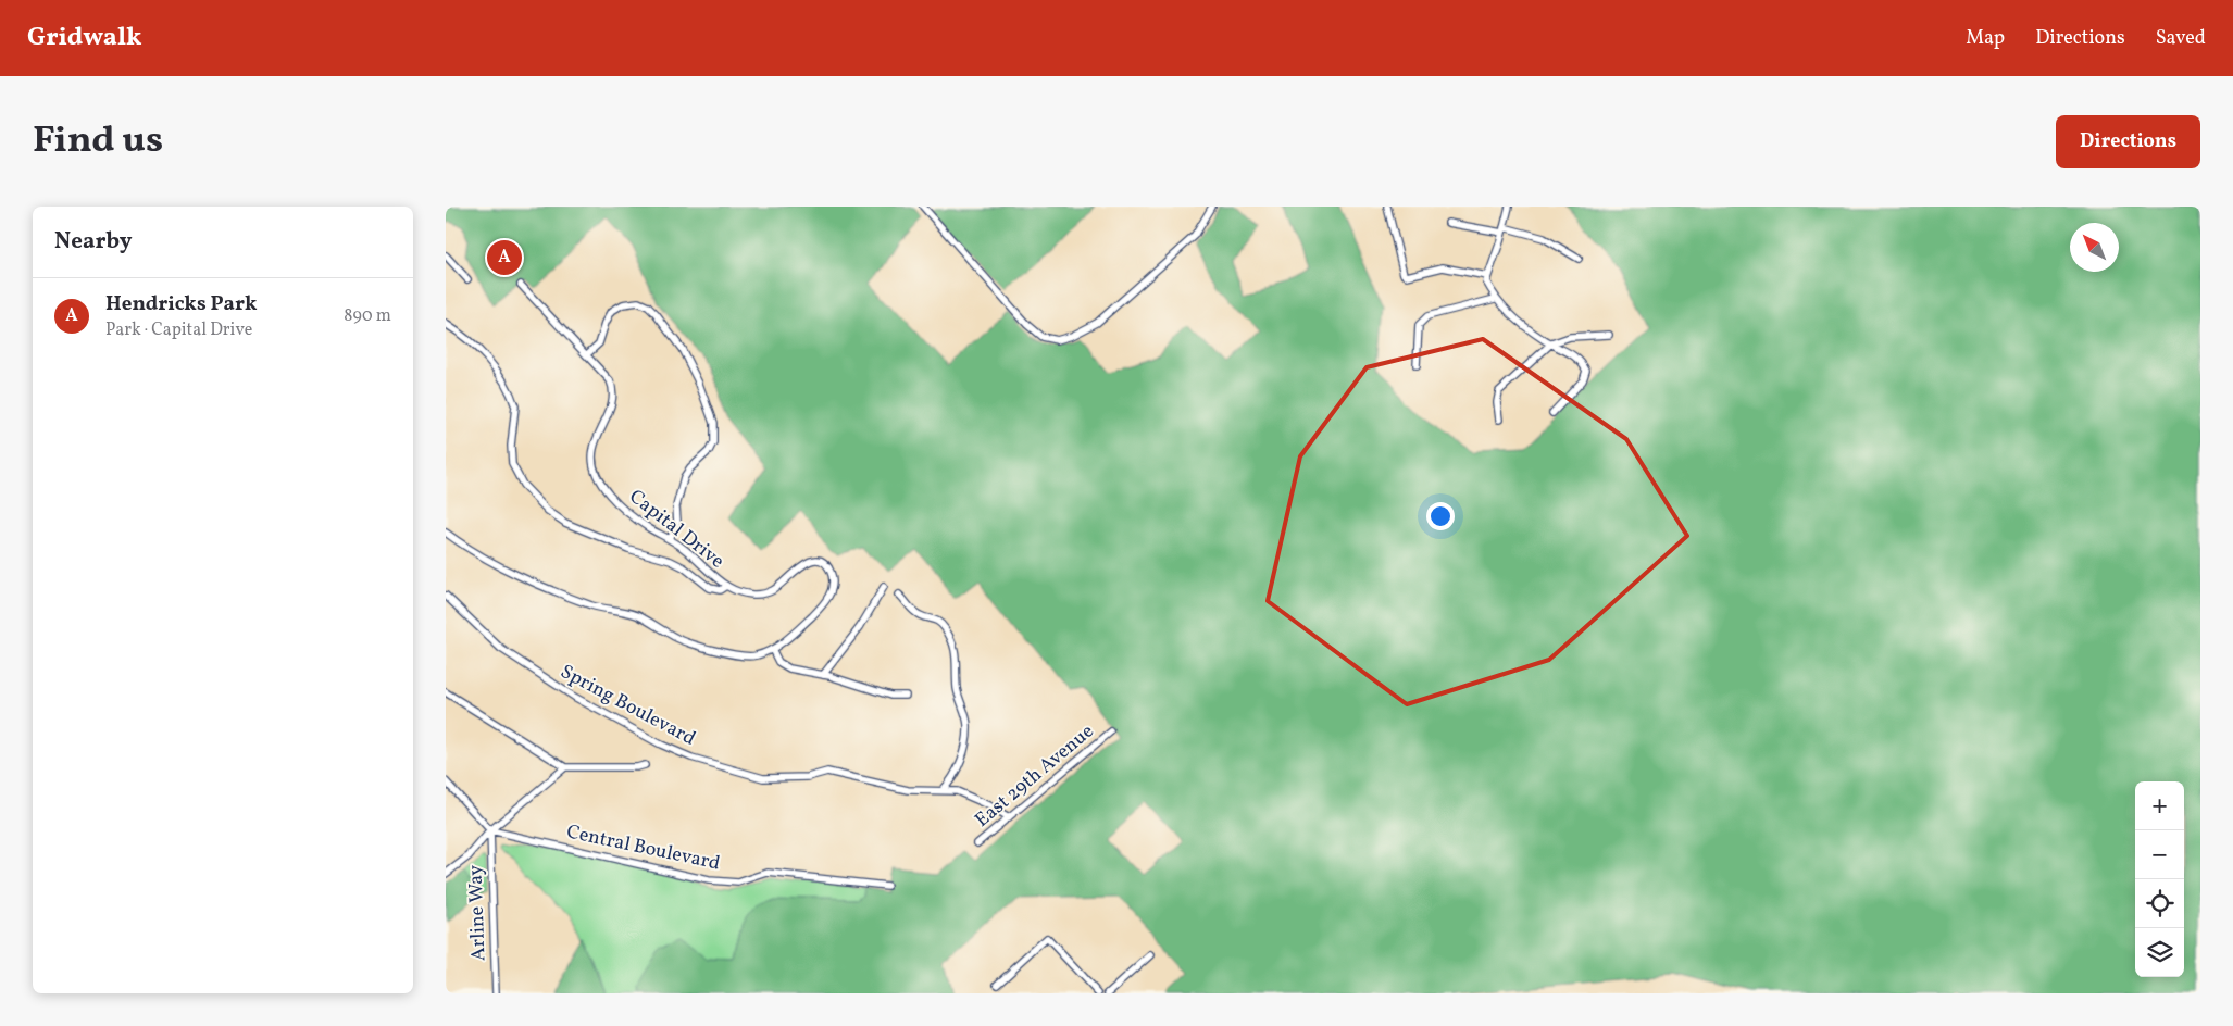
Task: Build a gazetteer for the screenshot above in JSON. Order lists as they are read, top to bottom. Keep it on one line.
{"streets":{"street":["Capital Drive","Spring Boulevard","East 29th Avenue","Central Boulevard","Arline Way"]},"crossings":[["Spring Boulevard","East 29th Avenue"],["Central Boulevard","Arline Way"]],"north":"top left","page":{"header":"Gridwalk","nav":["Map","Directions","Saved"],"title":"Find us","buttons":"Directions","heading":"Nearby","pins":"A","list":[{"mark":"A","name":"Hendricks Park","note":"Park · Capital Drive","value":"890 m"}],"map_buttons":["+","−"]}}
